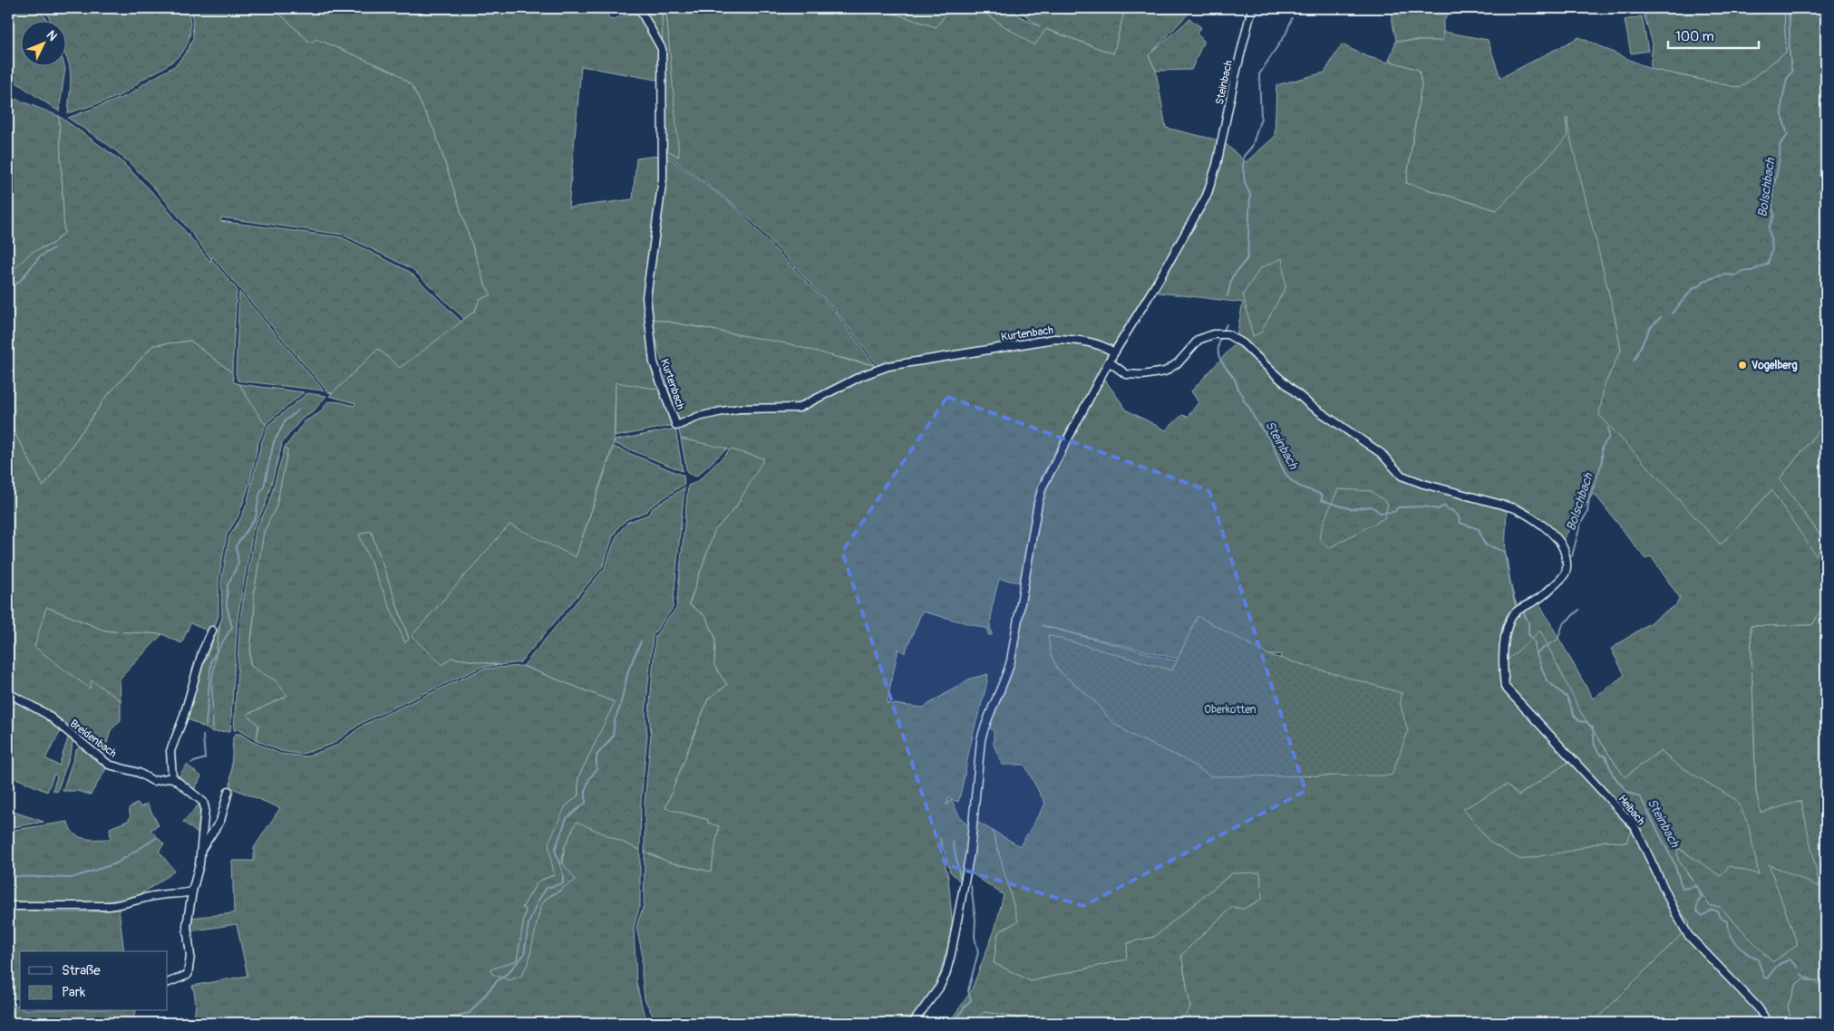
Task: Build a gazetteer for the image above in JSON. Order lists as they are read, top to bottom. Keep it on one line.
{"streets":{"street":["Steinbach","Kurtenbach","Breidenbach","Heibach"]},"crossings":[["Steinbach","Kurtenbach"],["Steinbach","Heibach"]],"water":["Bolschbach","Steinbach"],"parks":["Oberkotten"],"places":["Vogelberg"],"legend":["Straße","Park"],"scale_bar":"100 m","north":"top right"}
